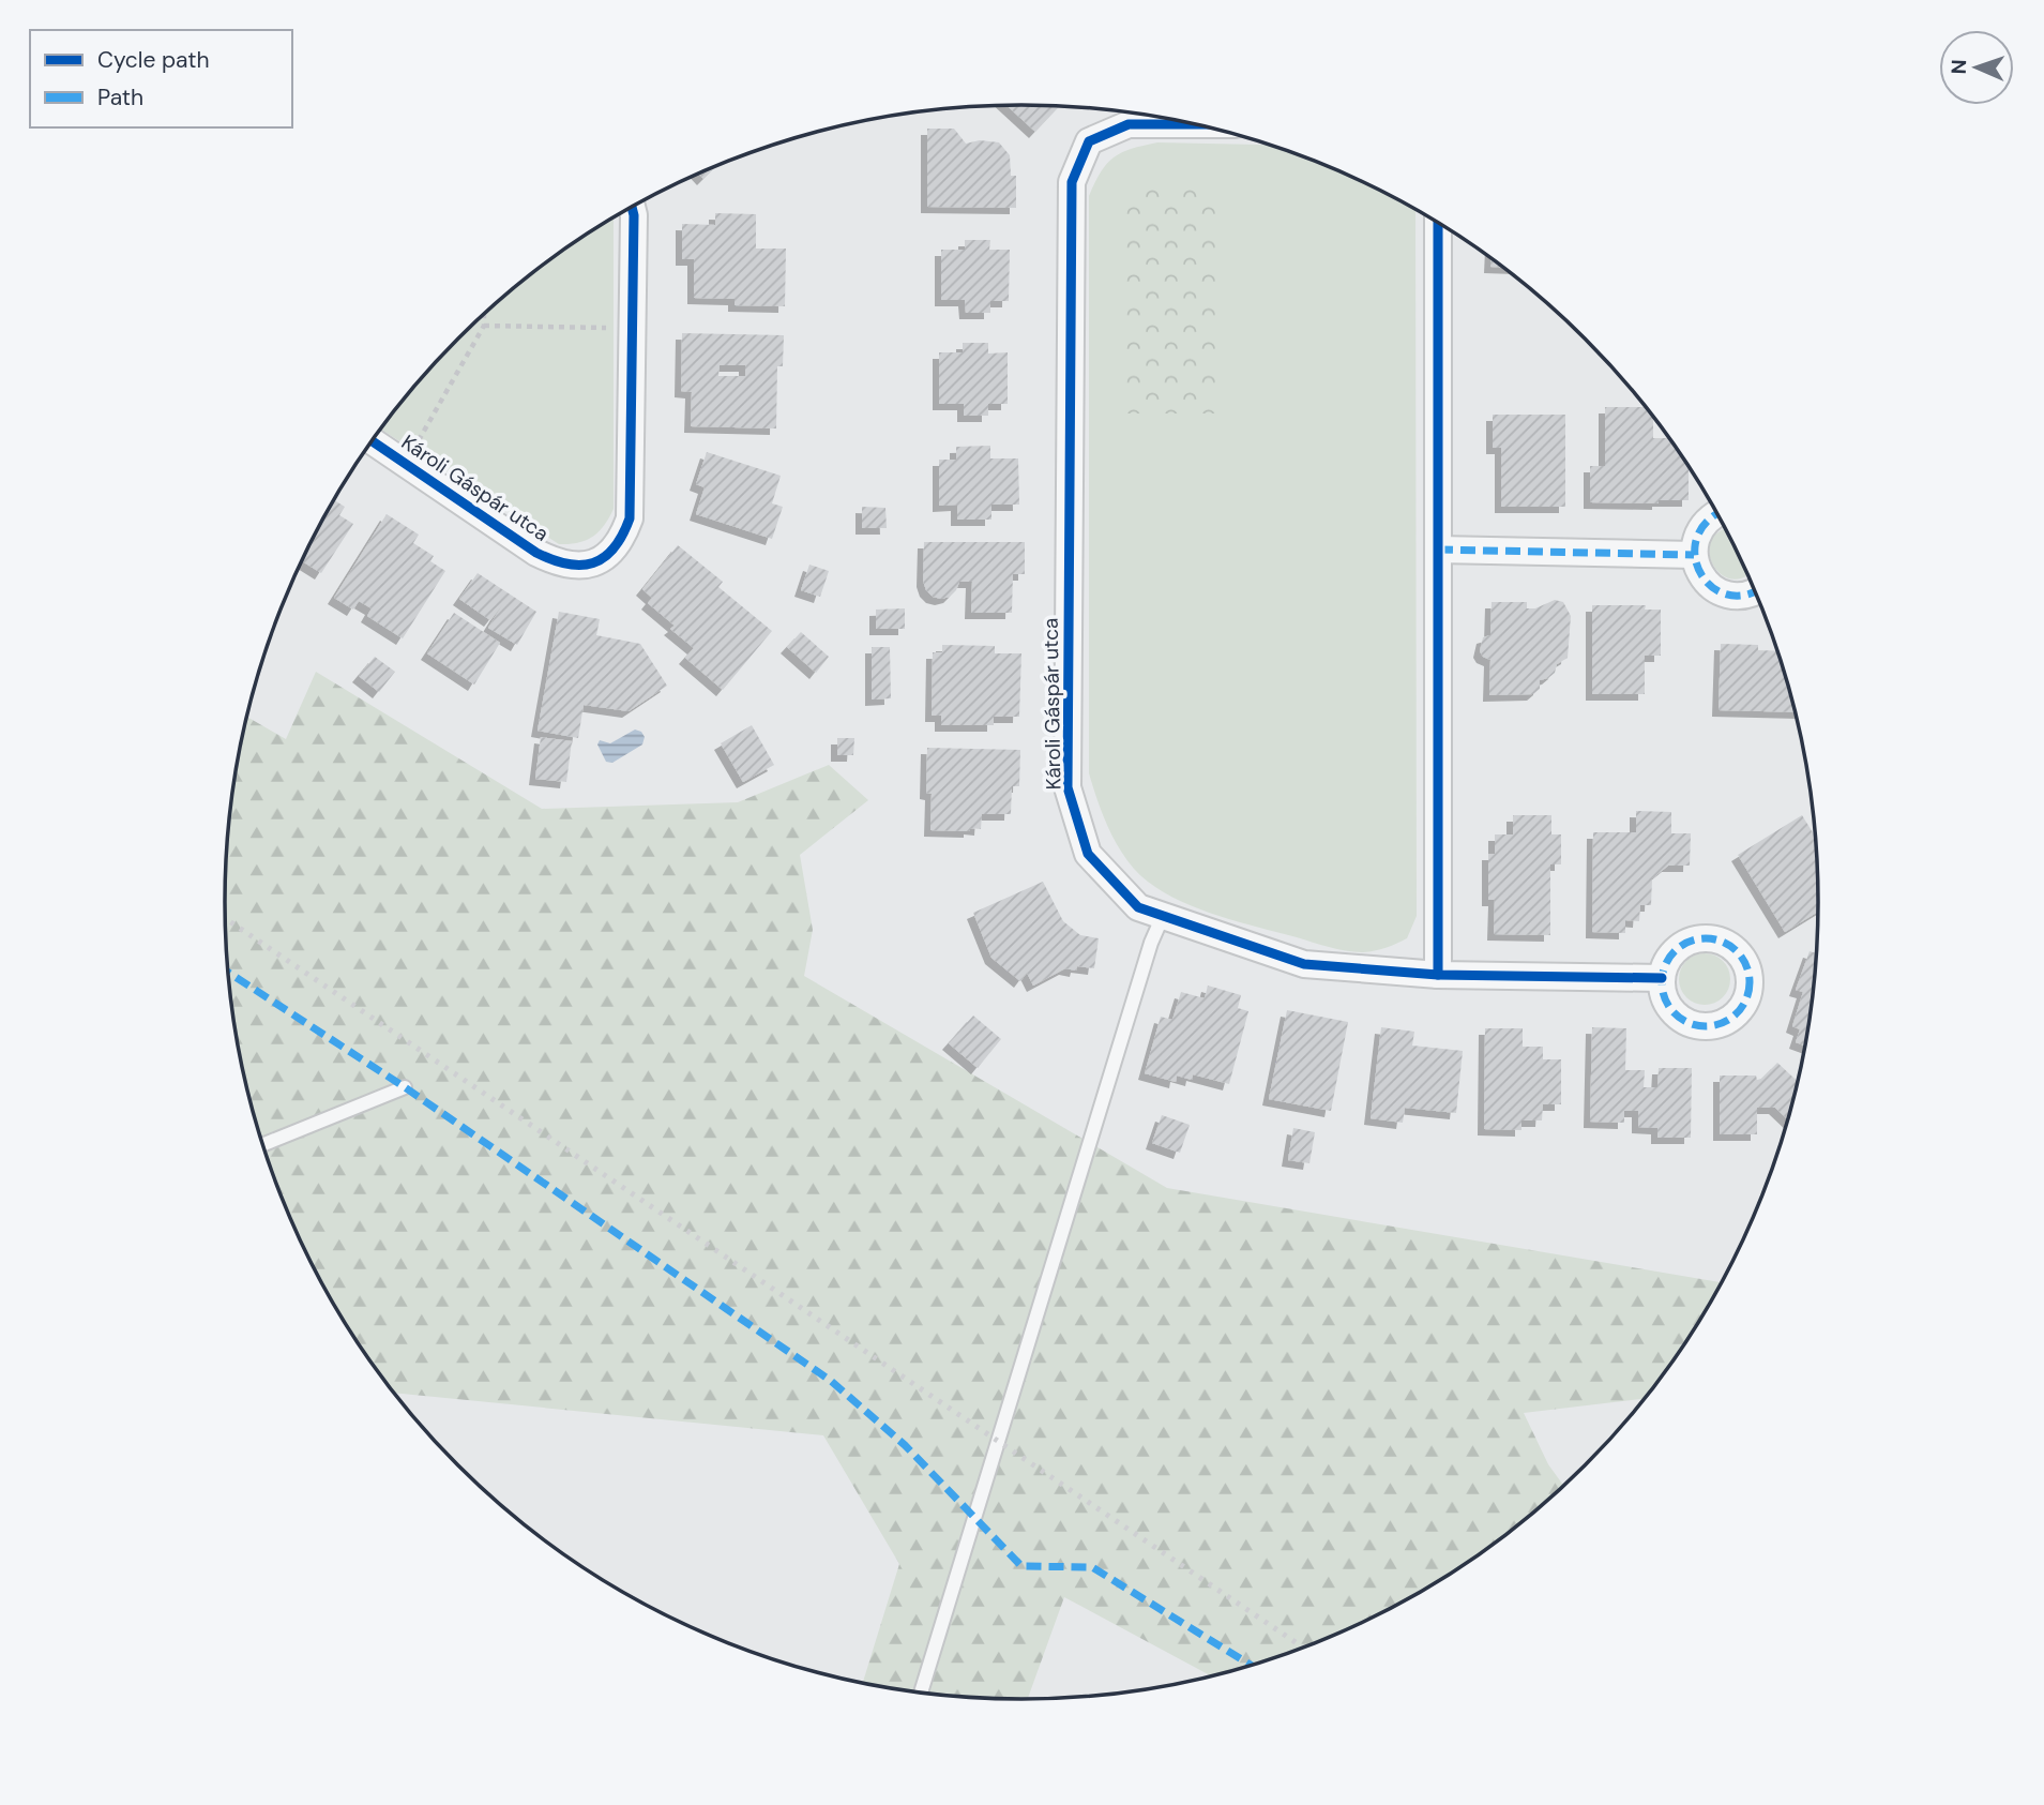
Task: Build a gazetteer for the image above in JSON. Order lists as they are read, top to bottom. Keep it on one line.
{"streets":{"street":["Károli Gáspár utca"]},"legend":["Cycle path","Path"],"north":"left"}
